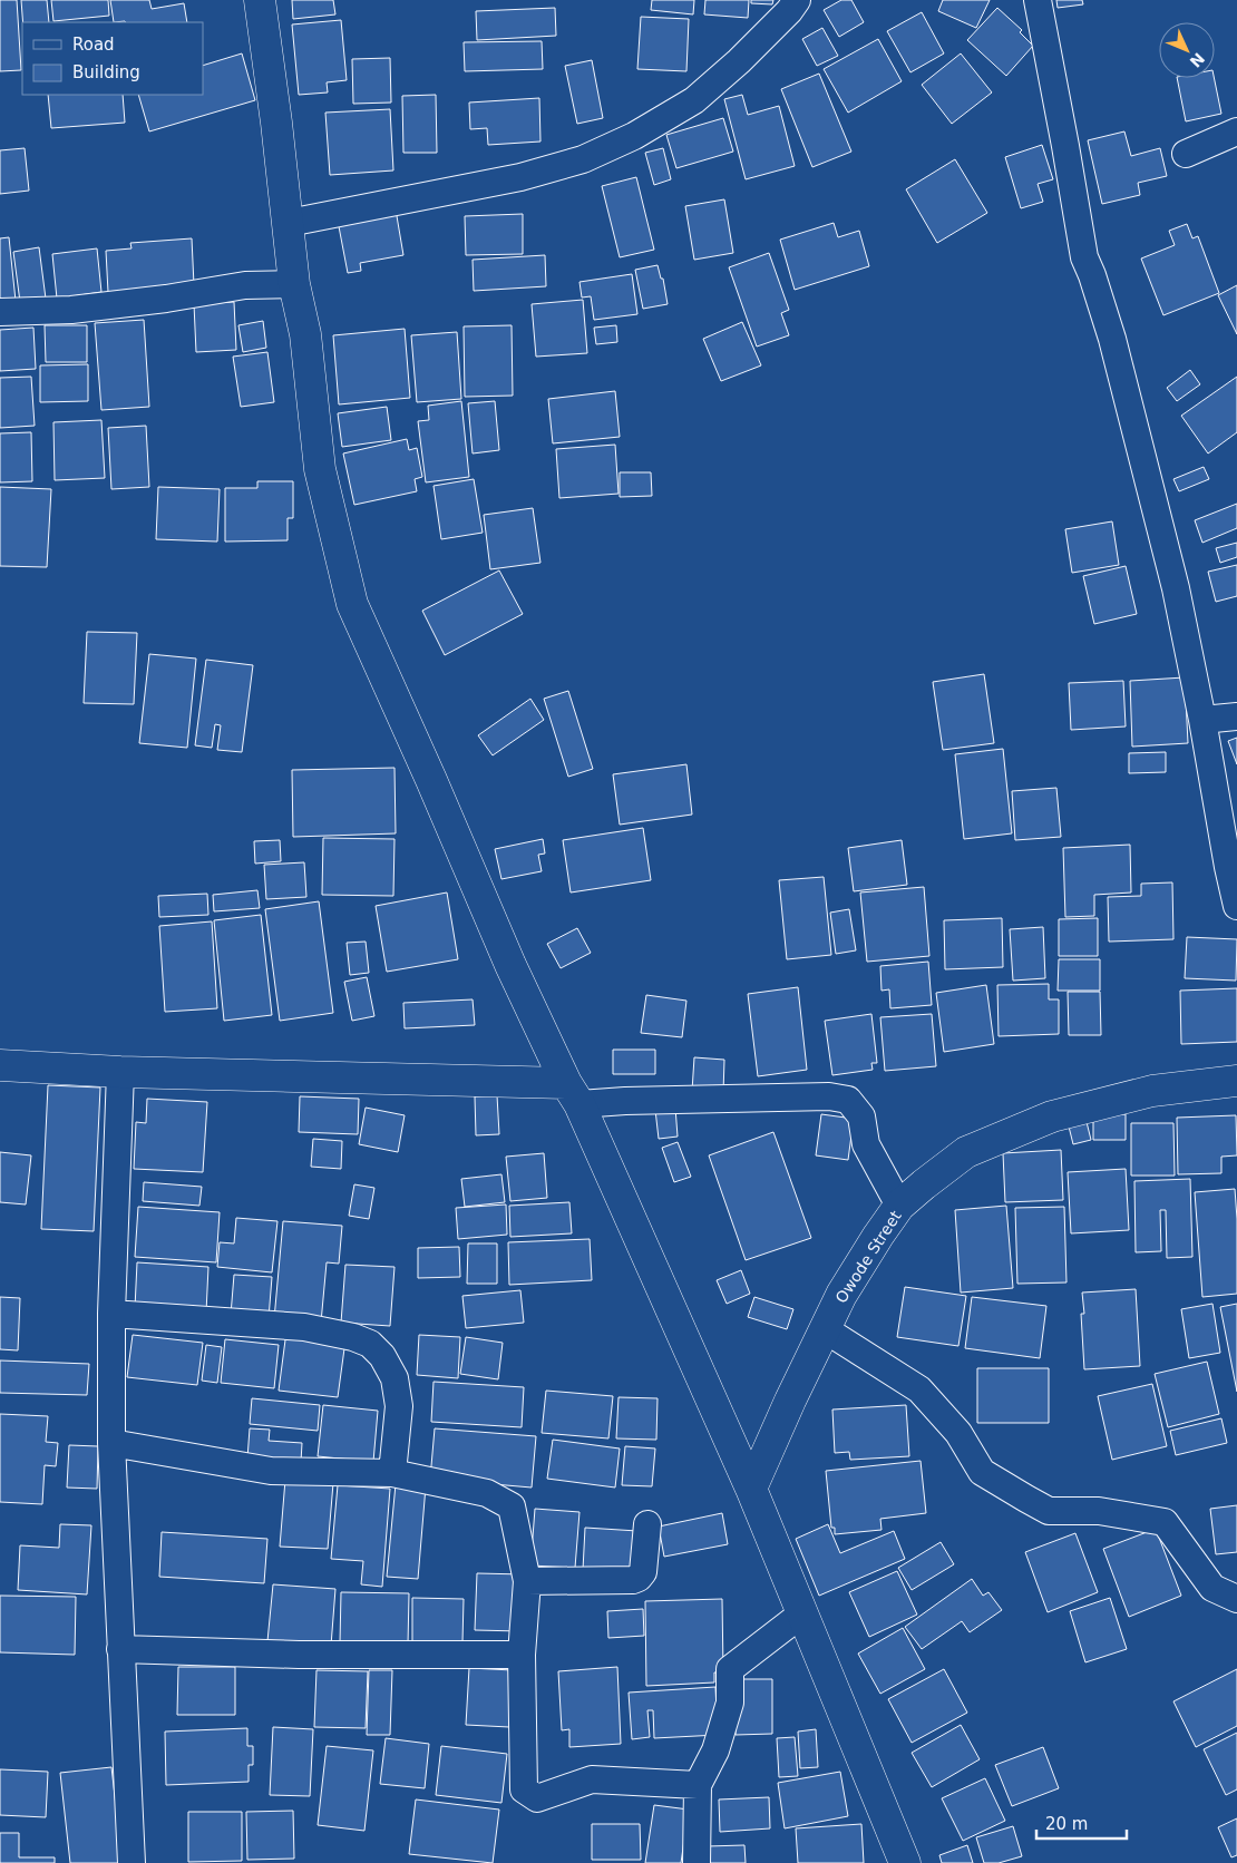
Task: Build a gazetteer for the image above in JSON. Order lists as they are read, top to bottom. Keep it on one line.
{"streets":{"main road":["Owode Street"]},"legend":["Road","Building"],"scale_bar":"20 m","north":"bottom right"}
